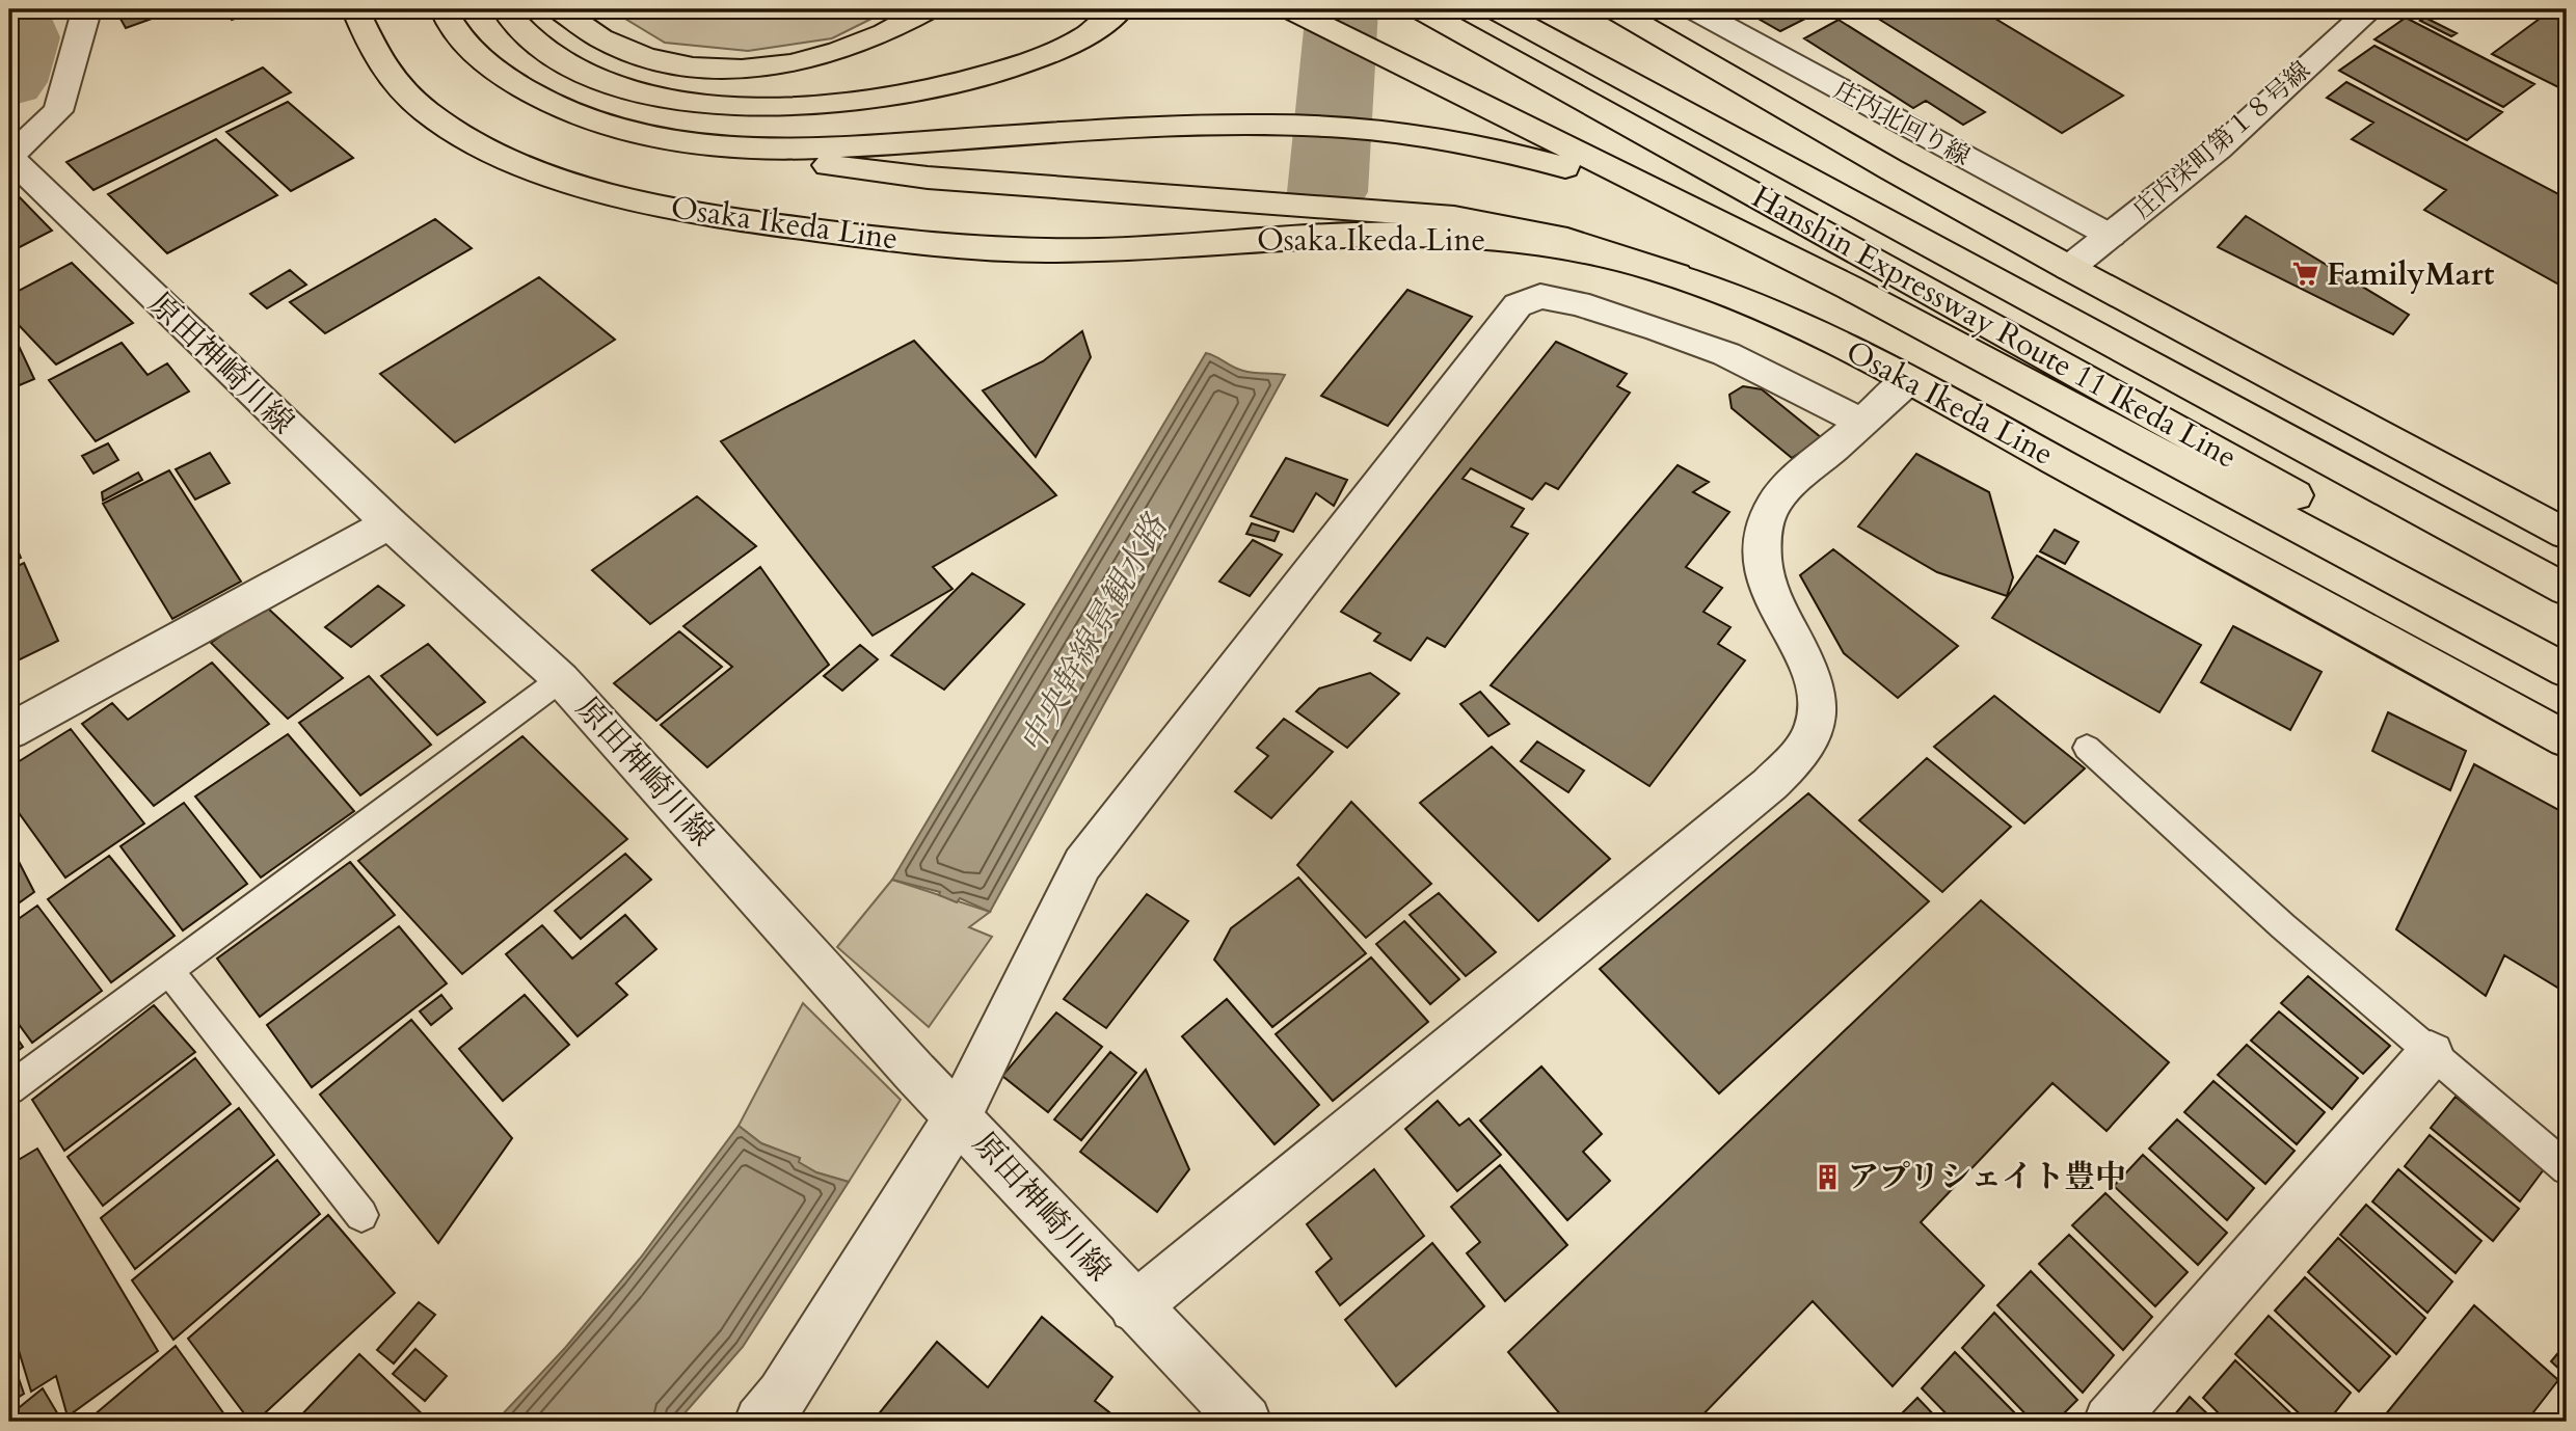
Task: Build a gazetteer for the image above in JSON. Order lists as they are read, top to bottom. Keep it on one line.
{"streets":{"main road":["Osaka Ikeda Line","Hanshin Expressway Route 11 Ikeda Line"],"street":["庄内北回り線","庄内栄町第１８号線","原田神崎川線"]},"crossings":[["庄内北回り線","庄内栄町第１８号線"]],"water":["中央幹線景観水路"],"places":{"supermarket":["FamilyMart"],"building":["アプリシェイト豊中"]}}
